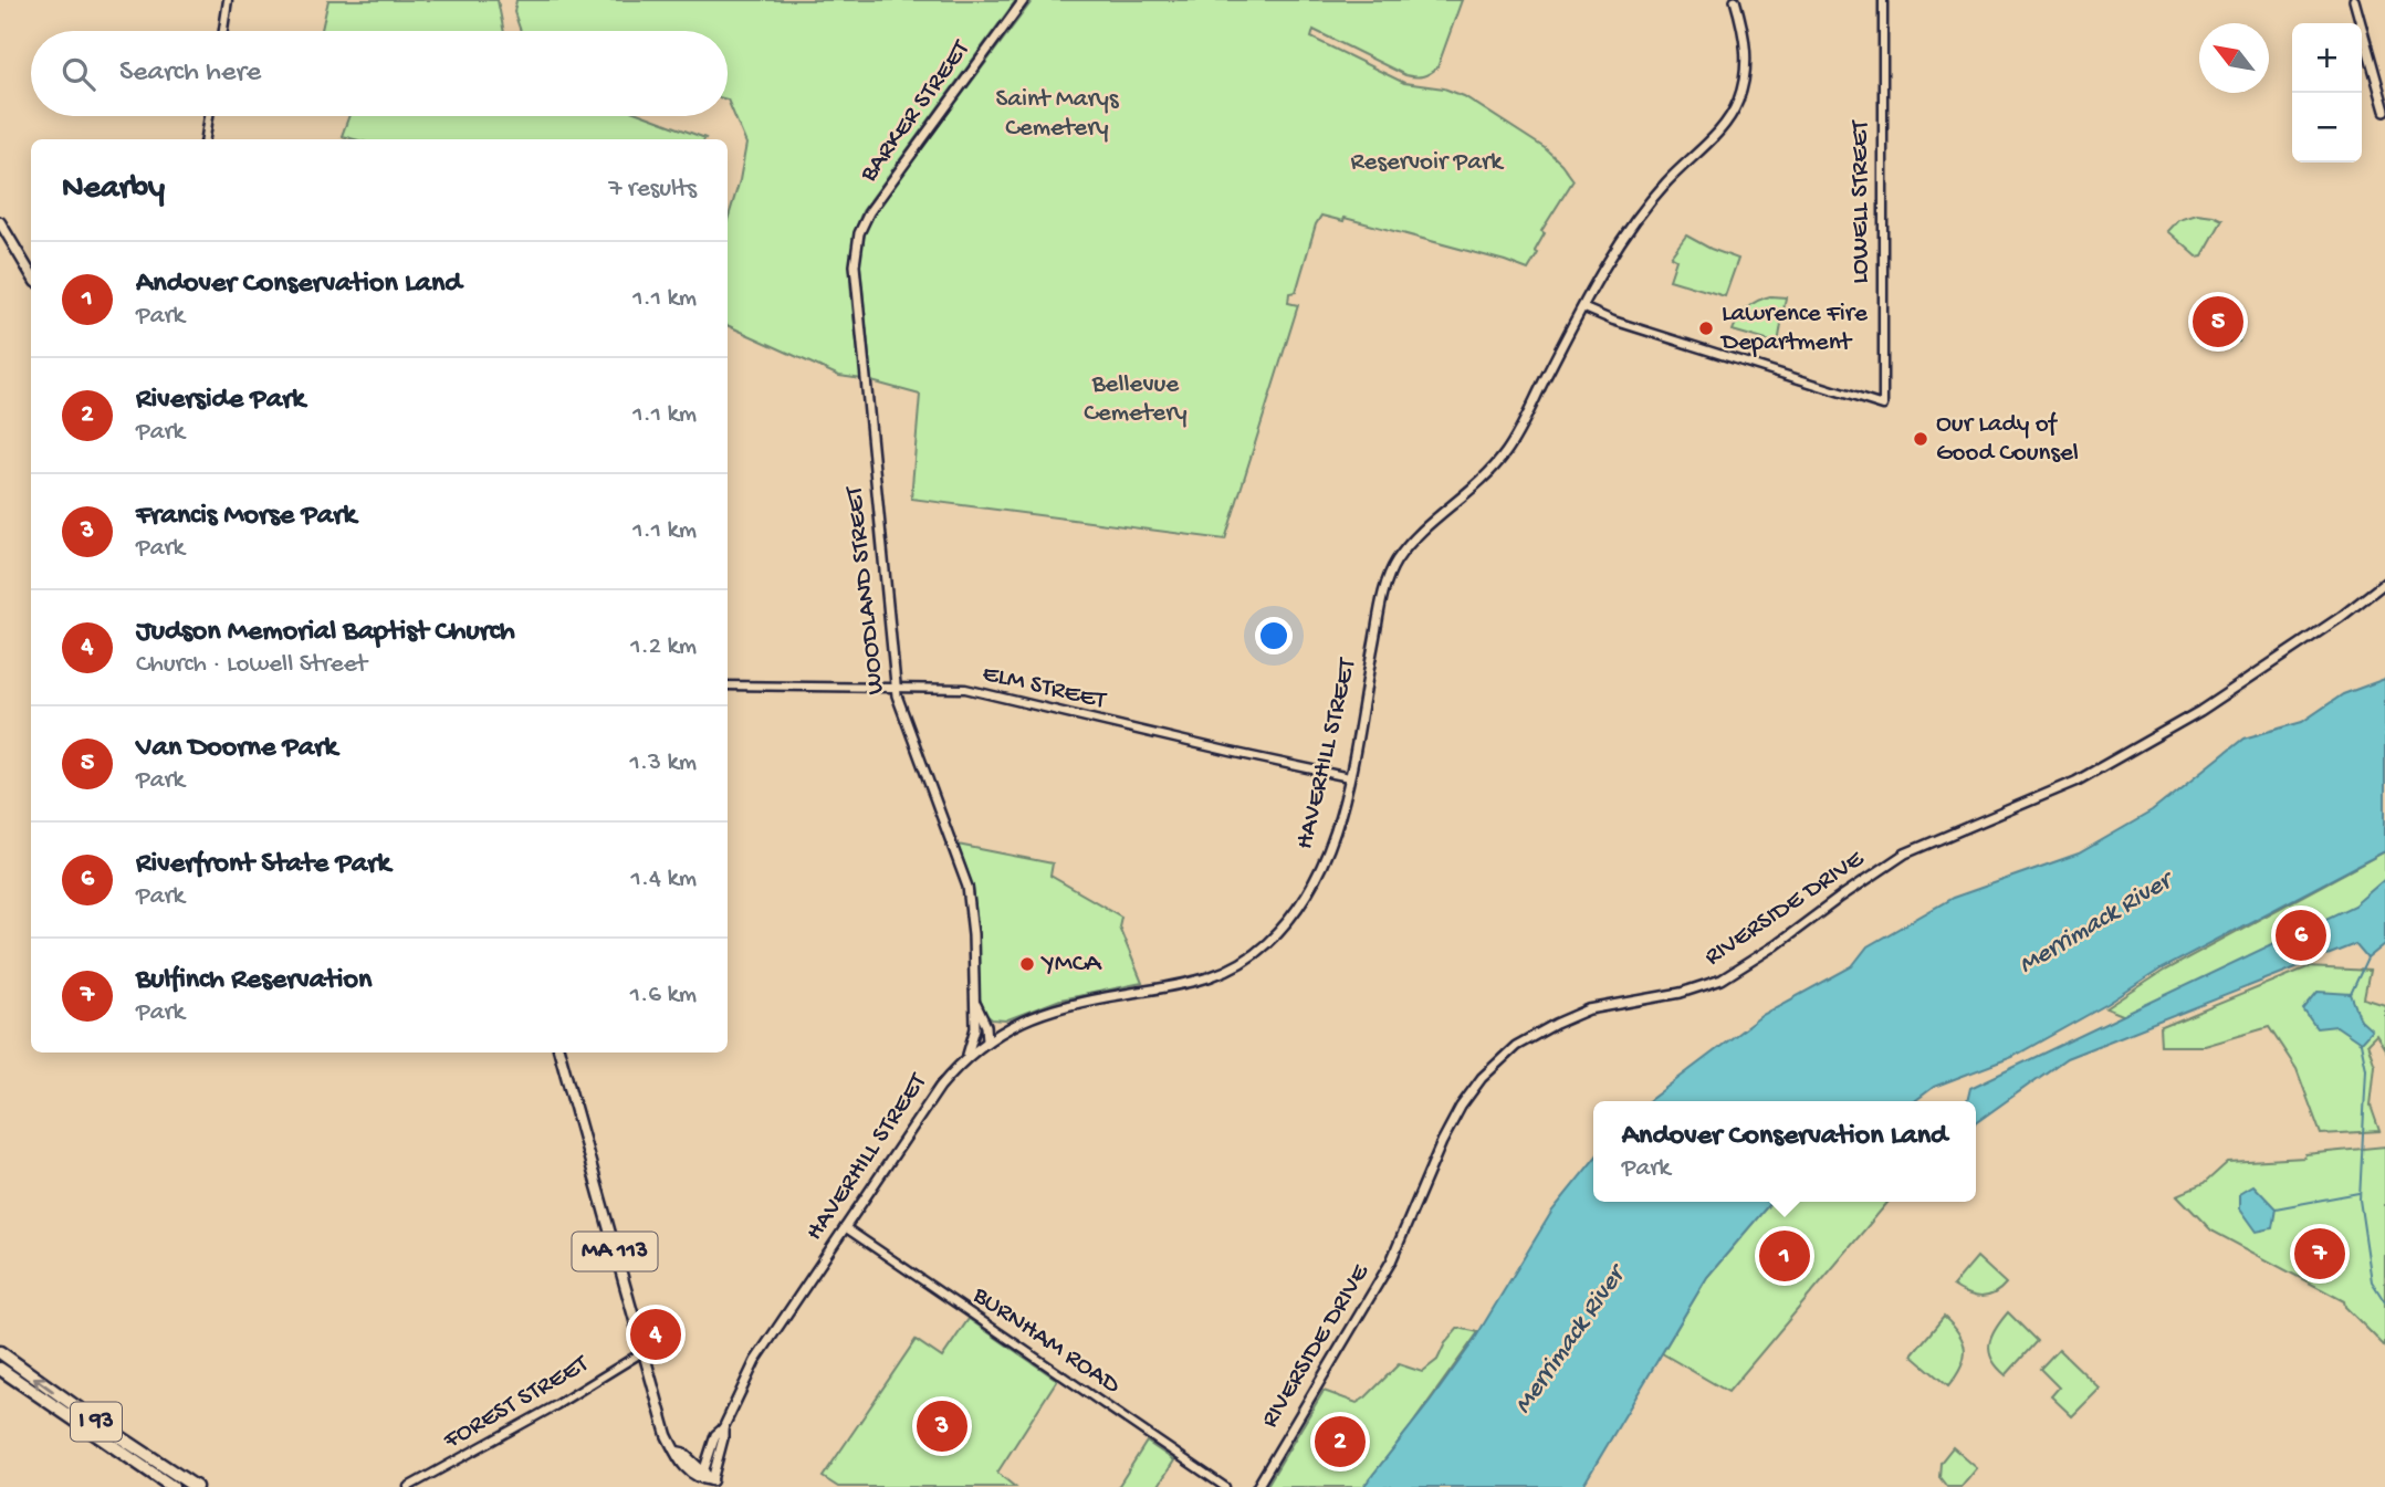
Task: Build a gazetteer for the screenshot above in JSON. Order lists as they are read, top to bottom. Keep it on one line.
{"streets":{"highway":["I 93"],"main road":["BARKER STREET","WOODLAND STREET","HAVERHILL STREET","RIVERSIDE DRIVE","MA 113"],"street":["LOWELL STREET","ELM STREET","BURNHAM ROAD","FOREST STREET"]},"crossings":[["BARKER STREET","WOODLAND STREET"],["LOWELL STREET","HAVERHILL STREET"],["WOODLAND STREET","ELM STREET"],["WOODLAND STREET","HAVERHILL STREET"],["ELM STREET","HAVERHILL STREET"],["HAVERHILL STREET","MA 113"],["HAVERHILL STREET","BURNHAM ROAD"],["MA 113","FOREST STREET"]],"water":["Merrimack River"],"parks":["Saint Marys Cemetery","Reservoir Park","Bellevue Cemetery"],"places":["Lawrence Fire Department","Our Lady of Good Counsel","YMCA"],"north":"top left","page":{"map_buttons":["+","−"],"search":"Search here","heading":["Nearby","7 results"],"list":[{"mark":"1","name":"Andover Conservation Land","note":"Park","value":"1.1 km"},{"mark":"2","name":"Riverside Park","note":"Park","value":"1.1 km"},{"mark":"3","name":"Francis Morse Park","note":"Park","value":"1.1 km"},{"mark":"4","name":"Judson Memorial Baptist Church","note":"Church · Lowell Street","value":"1.2 km"},{"mark":"5","name":"Van Doorne Park","note":"Park","value":"1.3 km"},{"mark":"6","name":"Riverfront State Park","note":"Park","value":"1.4 km"},{"mark":"7","name":"Bulfinch Reservation","note":"Park","value":"1.6 km"}],"pins":["5","6","7","1","4","3","2"],"popup":["Andover Conservation Land","Park"]}}
